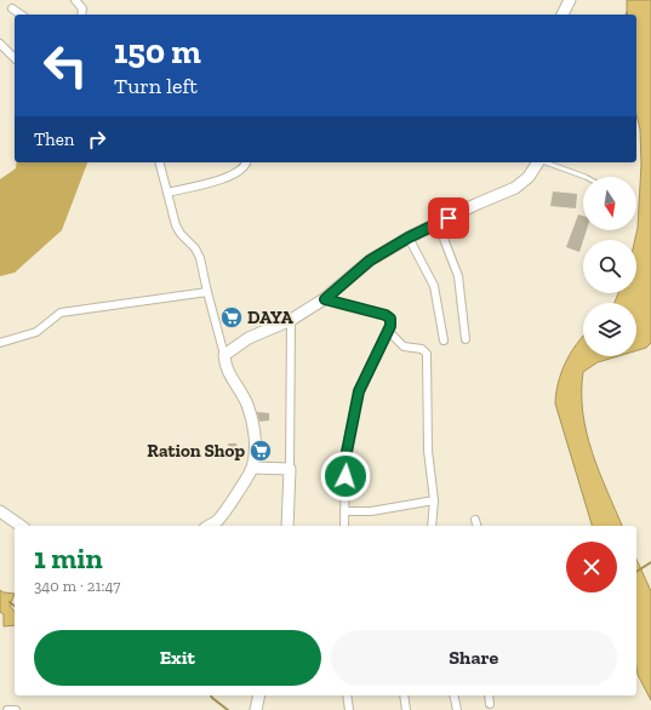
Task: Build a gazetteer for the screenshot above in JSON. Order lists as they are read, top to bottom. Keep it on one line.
{"places":{"supermarket":["DAYA","Ration Shop"]},"north":"bottom","page":{"turn":["150 m","Turn left"],"then":"Then","heading":["1 min","340 m · 21:47"],"buttons":["Exit","Share"]}}
